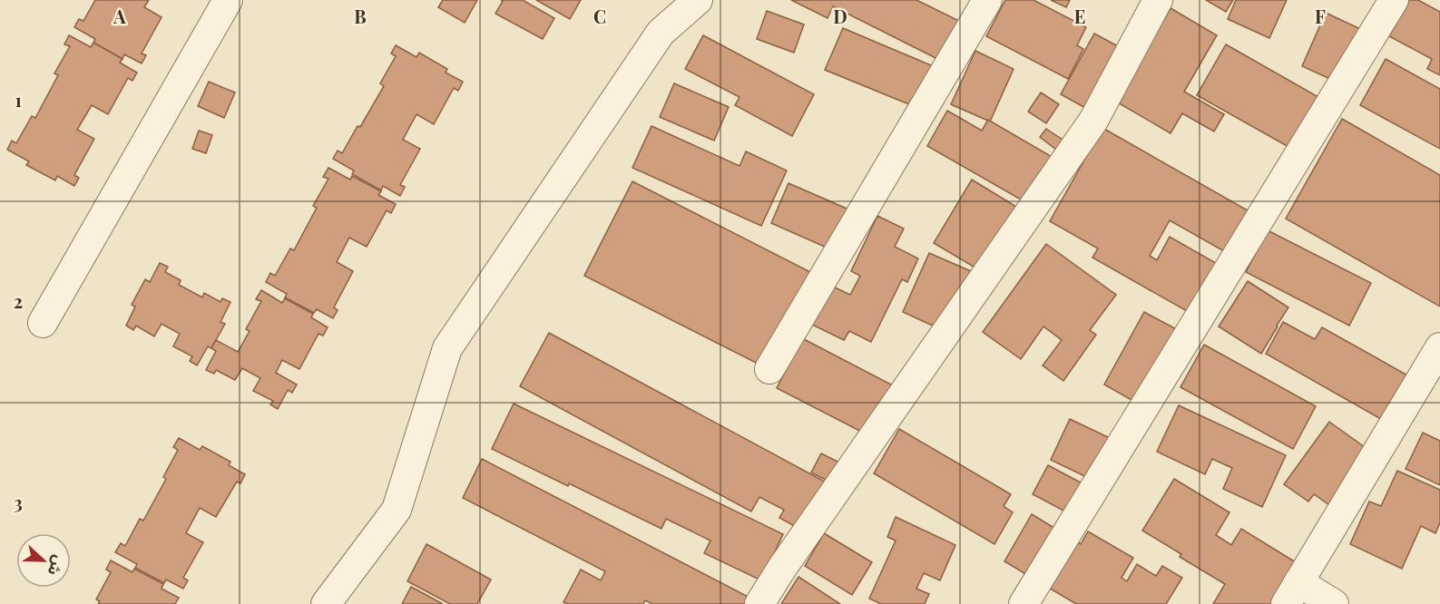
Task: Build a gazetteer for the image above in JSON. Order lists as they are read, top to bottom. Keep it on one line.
{"north":"right","grid":{"columns":["A","B","C","D","E","F"],"rows":["1","2","3"]}}
